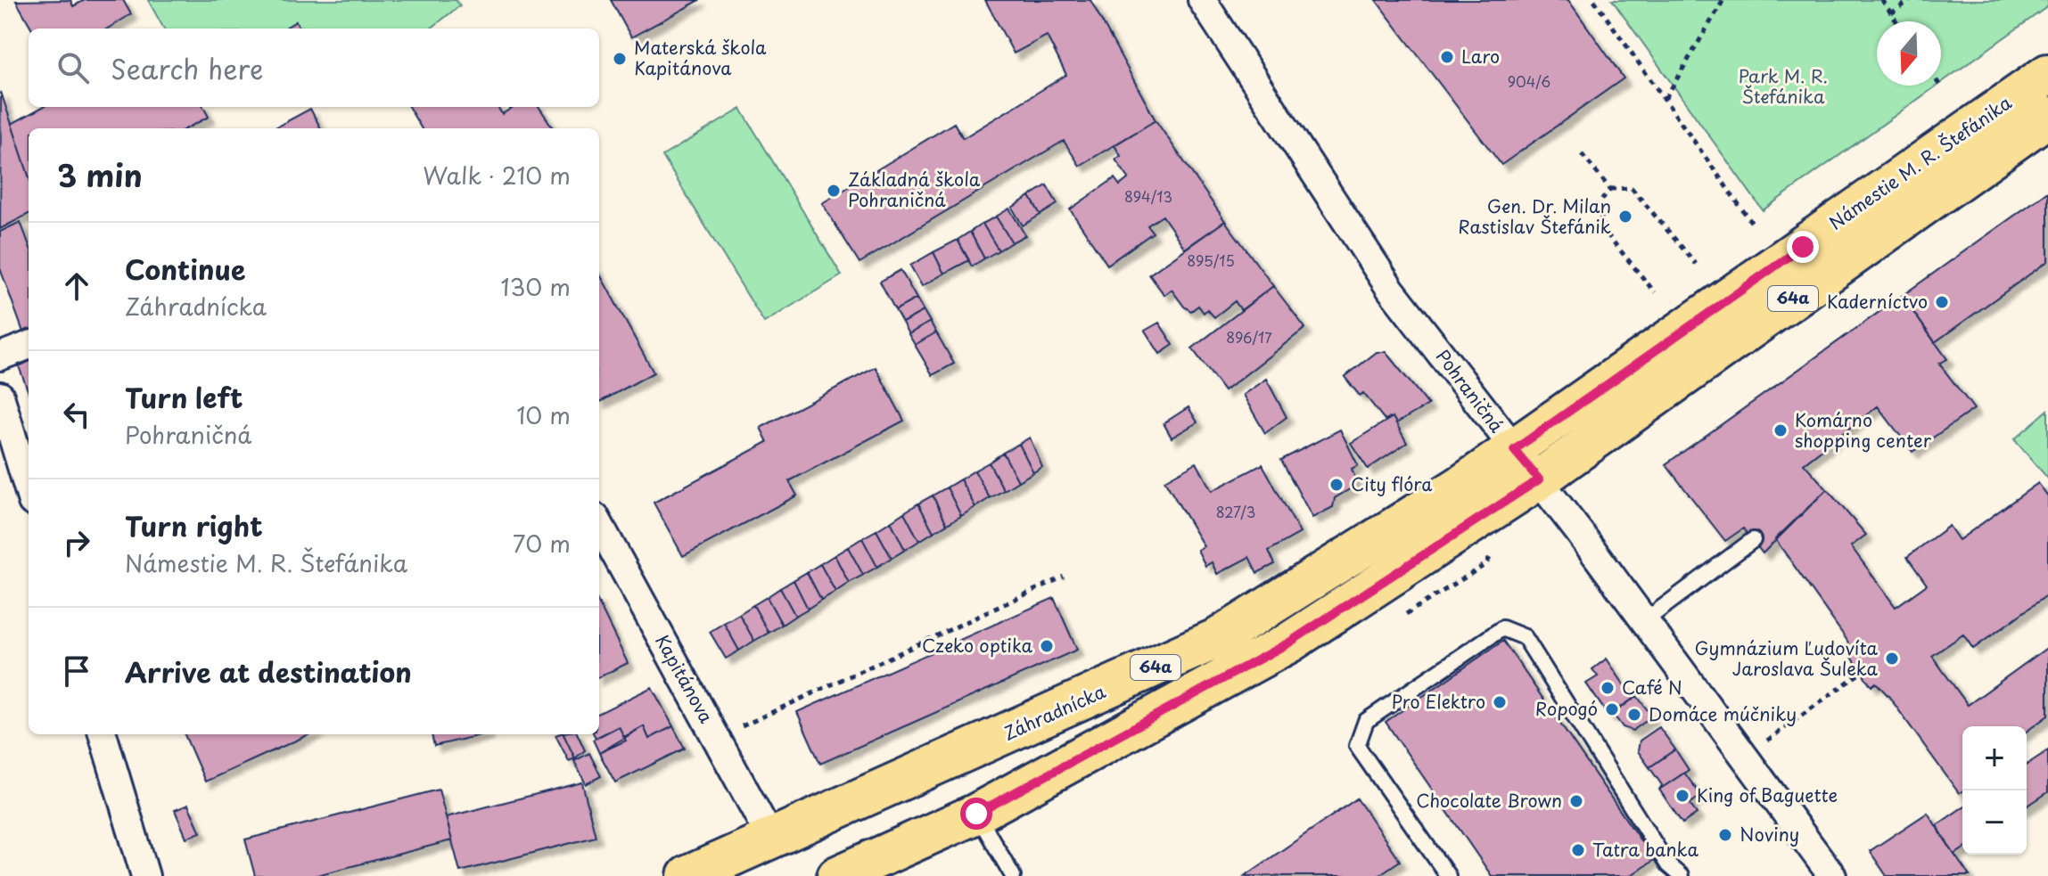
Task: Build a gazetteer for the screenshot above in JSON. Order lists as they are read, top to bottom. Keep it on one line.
{"streets":{"main road":["Námestie M. R. Štefánika","64a","Záhradnícka"],"street":["Pohraničná","Kapitánova"]},"crossings":[["Námestie M. R. Štefánika","Pohraničná"],["Námestie M. R. Štefánika","Záhradnícka"],["64a","Pohraničná"],["Pohraničná","Záhradnícka"],["Kapitánova","Záhradnícka"]],"parks":["Park M. R. Štefánika"],"places":["Laro","Materská škola Kapitánova","Základná škola Pohraničná","Gen. Dr. Milan Rastislav Štefánik","Kaderníctvo","Komárno shopping center","City flóra","Czeko optika","Gymnázium Ľudovíta Jaroslava Šuleka","Café N","Pro Elektro","Ropogó","Domáce múčniky","King of Baguette","Chocolate Brown","Noviny","Tatra banka"],"house_numbers":["904/6","894/13","895/15","896/17","827/3"],"north":"bottom","page":{"search":"Search here","heading":["3 min","Walk · 210 m"],"list":[["Continue","Záhradnícka","130 m"],["Turn left","Pohraničná","10 m"],["Turn right","Námestie M. R. Štefánika","70 m"],"Arrive at destination"],"map_buttons":["+","−"]}}
